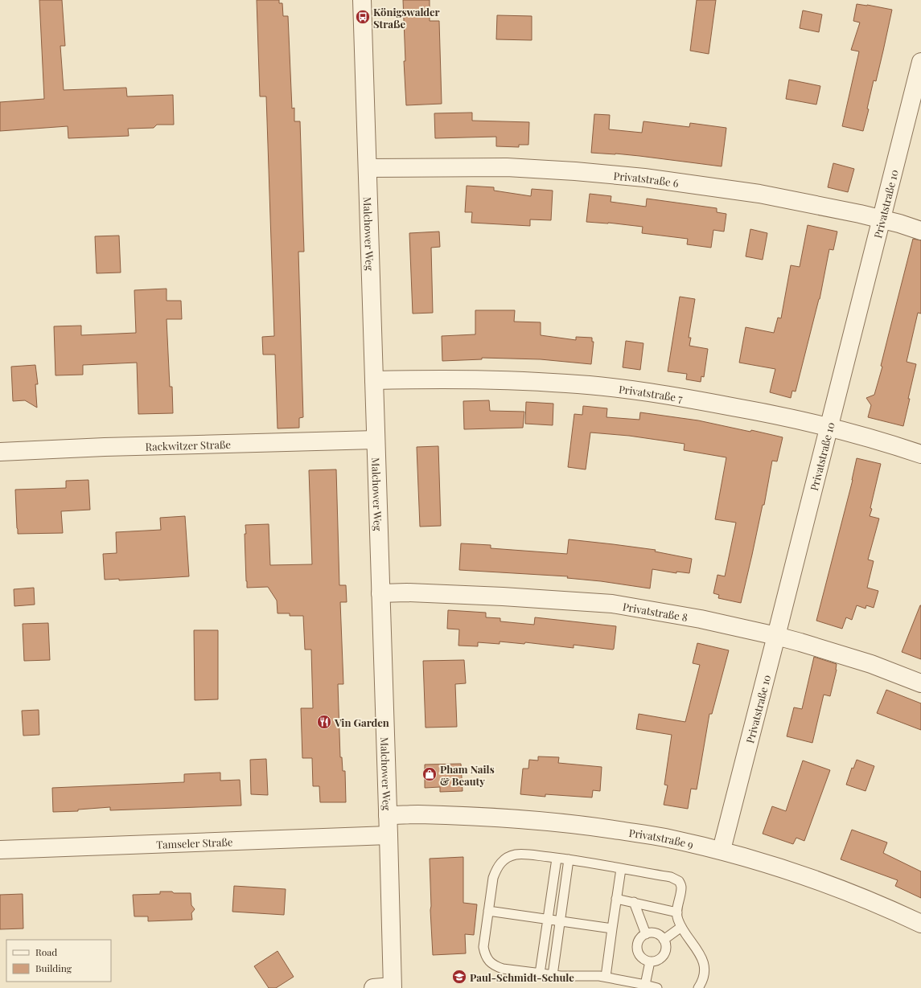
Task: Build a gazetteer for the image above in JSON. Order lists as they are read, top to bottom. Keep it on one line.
{"streets":{"street":["Privatstraße 6","Privatstraße 10","Malchower Weg","Privatstraße 7","Rackwitzer Straße","Privatstraße 8","Privatstraße 9","Tamseler Straße"]},"crossings":[["Privatstraße 6","Privatstraße 10"],["Privatstraße 6","Malchower Weg"],["Privatstraße 10","Privatstraße 7"],["Privatstraße 10","Privatstraße 8"],["Privatstraße 10","Privatstraße 9"],["Malchower Weg","Privatstraße 7"],["Malchower Weg","Rackwitzer Straße"],["Malchower Weg","Privatstraße 8"],["Malchower Weg","Privatstraße 9"],["Malchower Weg","Tamseler Straße"]],"places":{"bus stop":["Königswalder Straße"],"restaurant":["Vin Garden"],"shop":["Pham Nails & Beauty"],"school or university":["Paul-Schmidt-Schule"]},"legend":["Road","Building"]}
